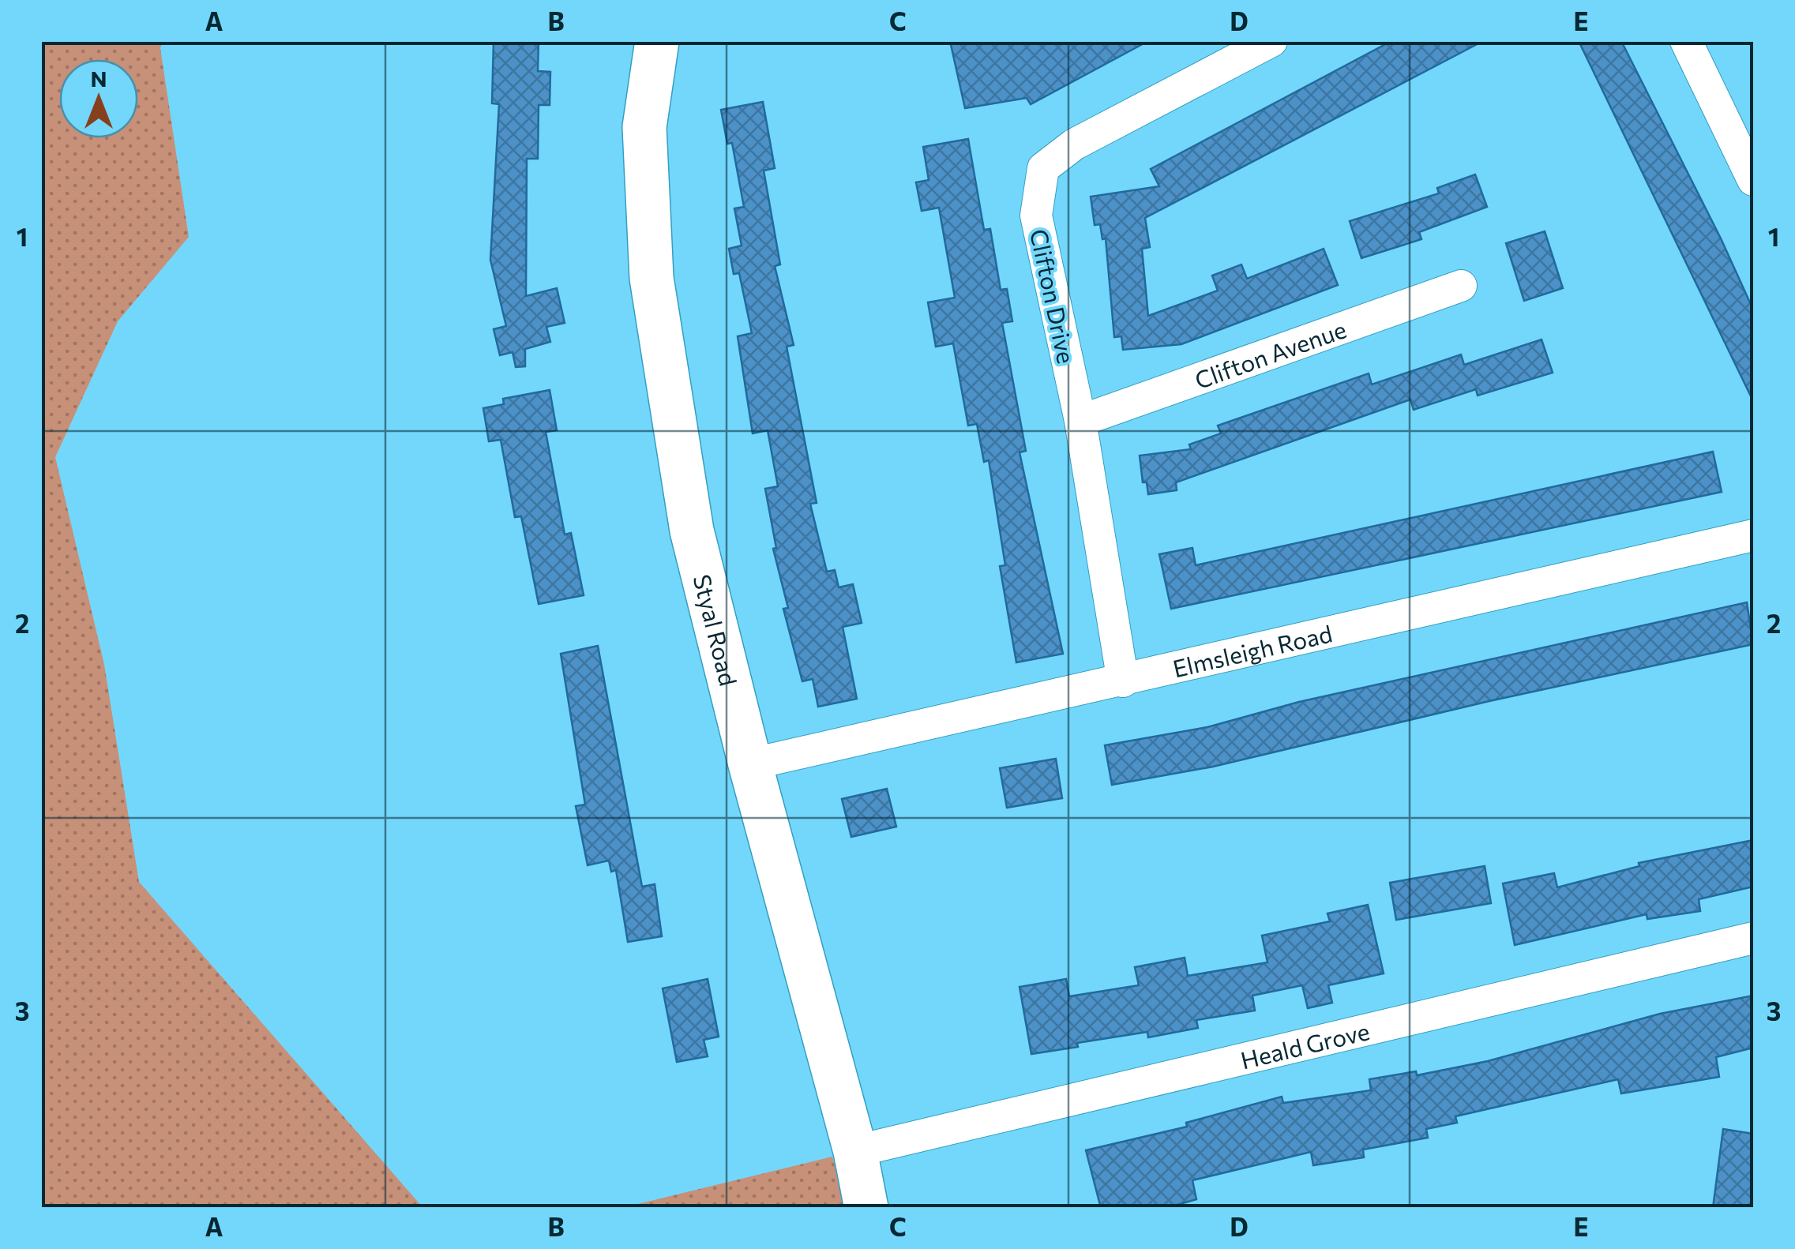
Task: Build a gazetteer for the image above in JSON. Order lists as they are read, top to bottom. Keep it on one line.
{"streets":{"main road":["Styal Road"],"street":["Clifton Drive","Clifton Avenue","Elmsleigh Road","Heald Grove"]},"crossings":[["Clifton Drive","Clifton Avenue"],["Clifton Drive","Elmsleigh Road"],["Styal Road","Elmsleigh Road"],["Styal Road","Heald Grove"]],"north":"top","grid":{"columns":["A","B","C","D","E"],"rows":["1","2","3"]}}
